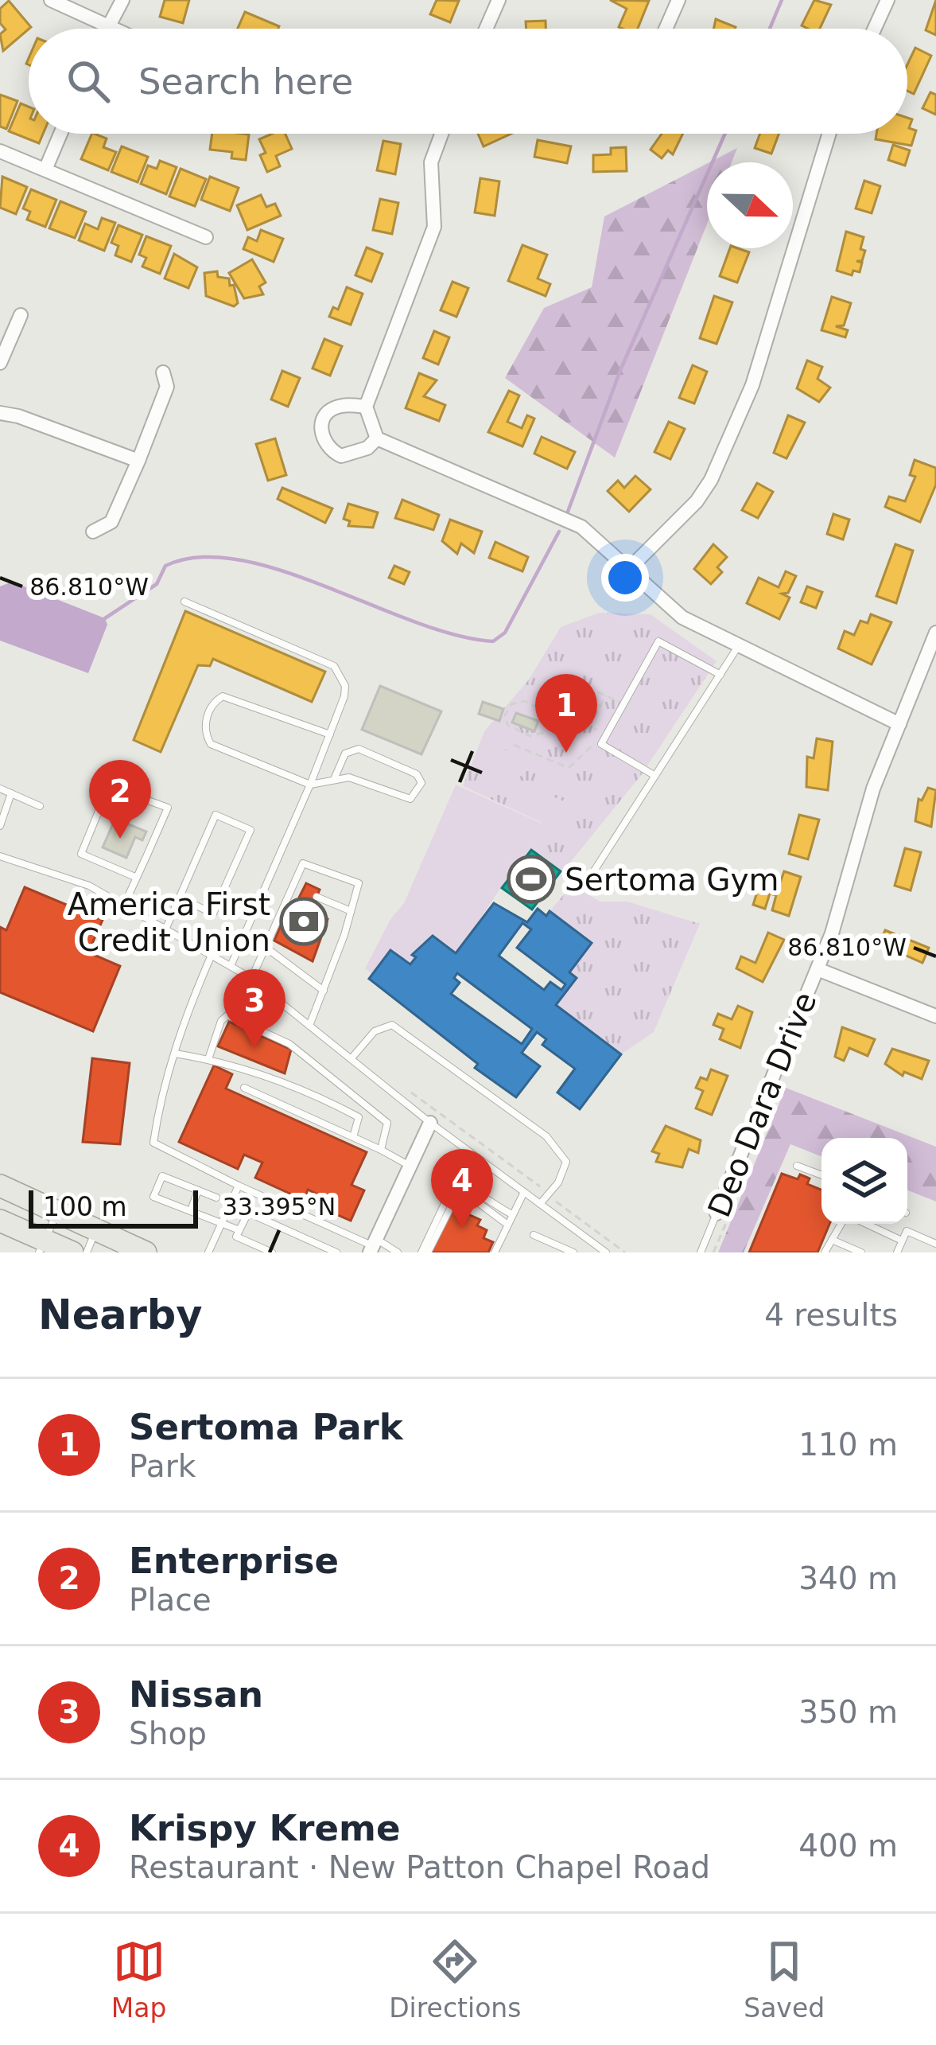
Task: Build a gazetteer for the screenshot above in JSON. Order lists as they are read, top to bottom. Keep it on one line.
{"streets":{"street":["Deo Dara Drive"]},"places":{"sports":["Sertoma Gym"],"bank":["America First Credit Union"]},"scale_bar":"100 m","north":"right","page":{"search":"Search here","pins":["1","2","3","4"],"scale":"100 m","heading":["Nearby","4 results"],"list":[{"mark":"1","name":"Sertoma Park","note":"Park","value":"110 m"},{"mark":"2","name":"Enterprise","note":"Place","value":"340 m"},{"mark":"3","name":"Nissan","note":"Shop","value":"350 m"},{"mark":"4","name":"Krispy Kreme","note":"Restaurant · New Patton Chapel Road","value":"400 m"}],"nav":["Map","Directions","Saved"]},"coordinates":["86.810°W","33.395°N"]}
